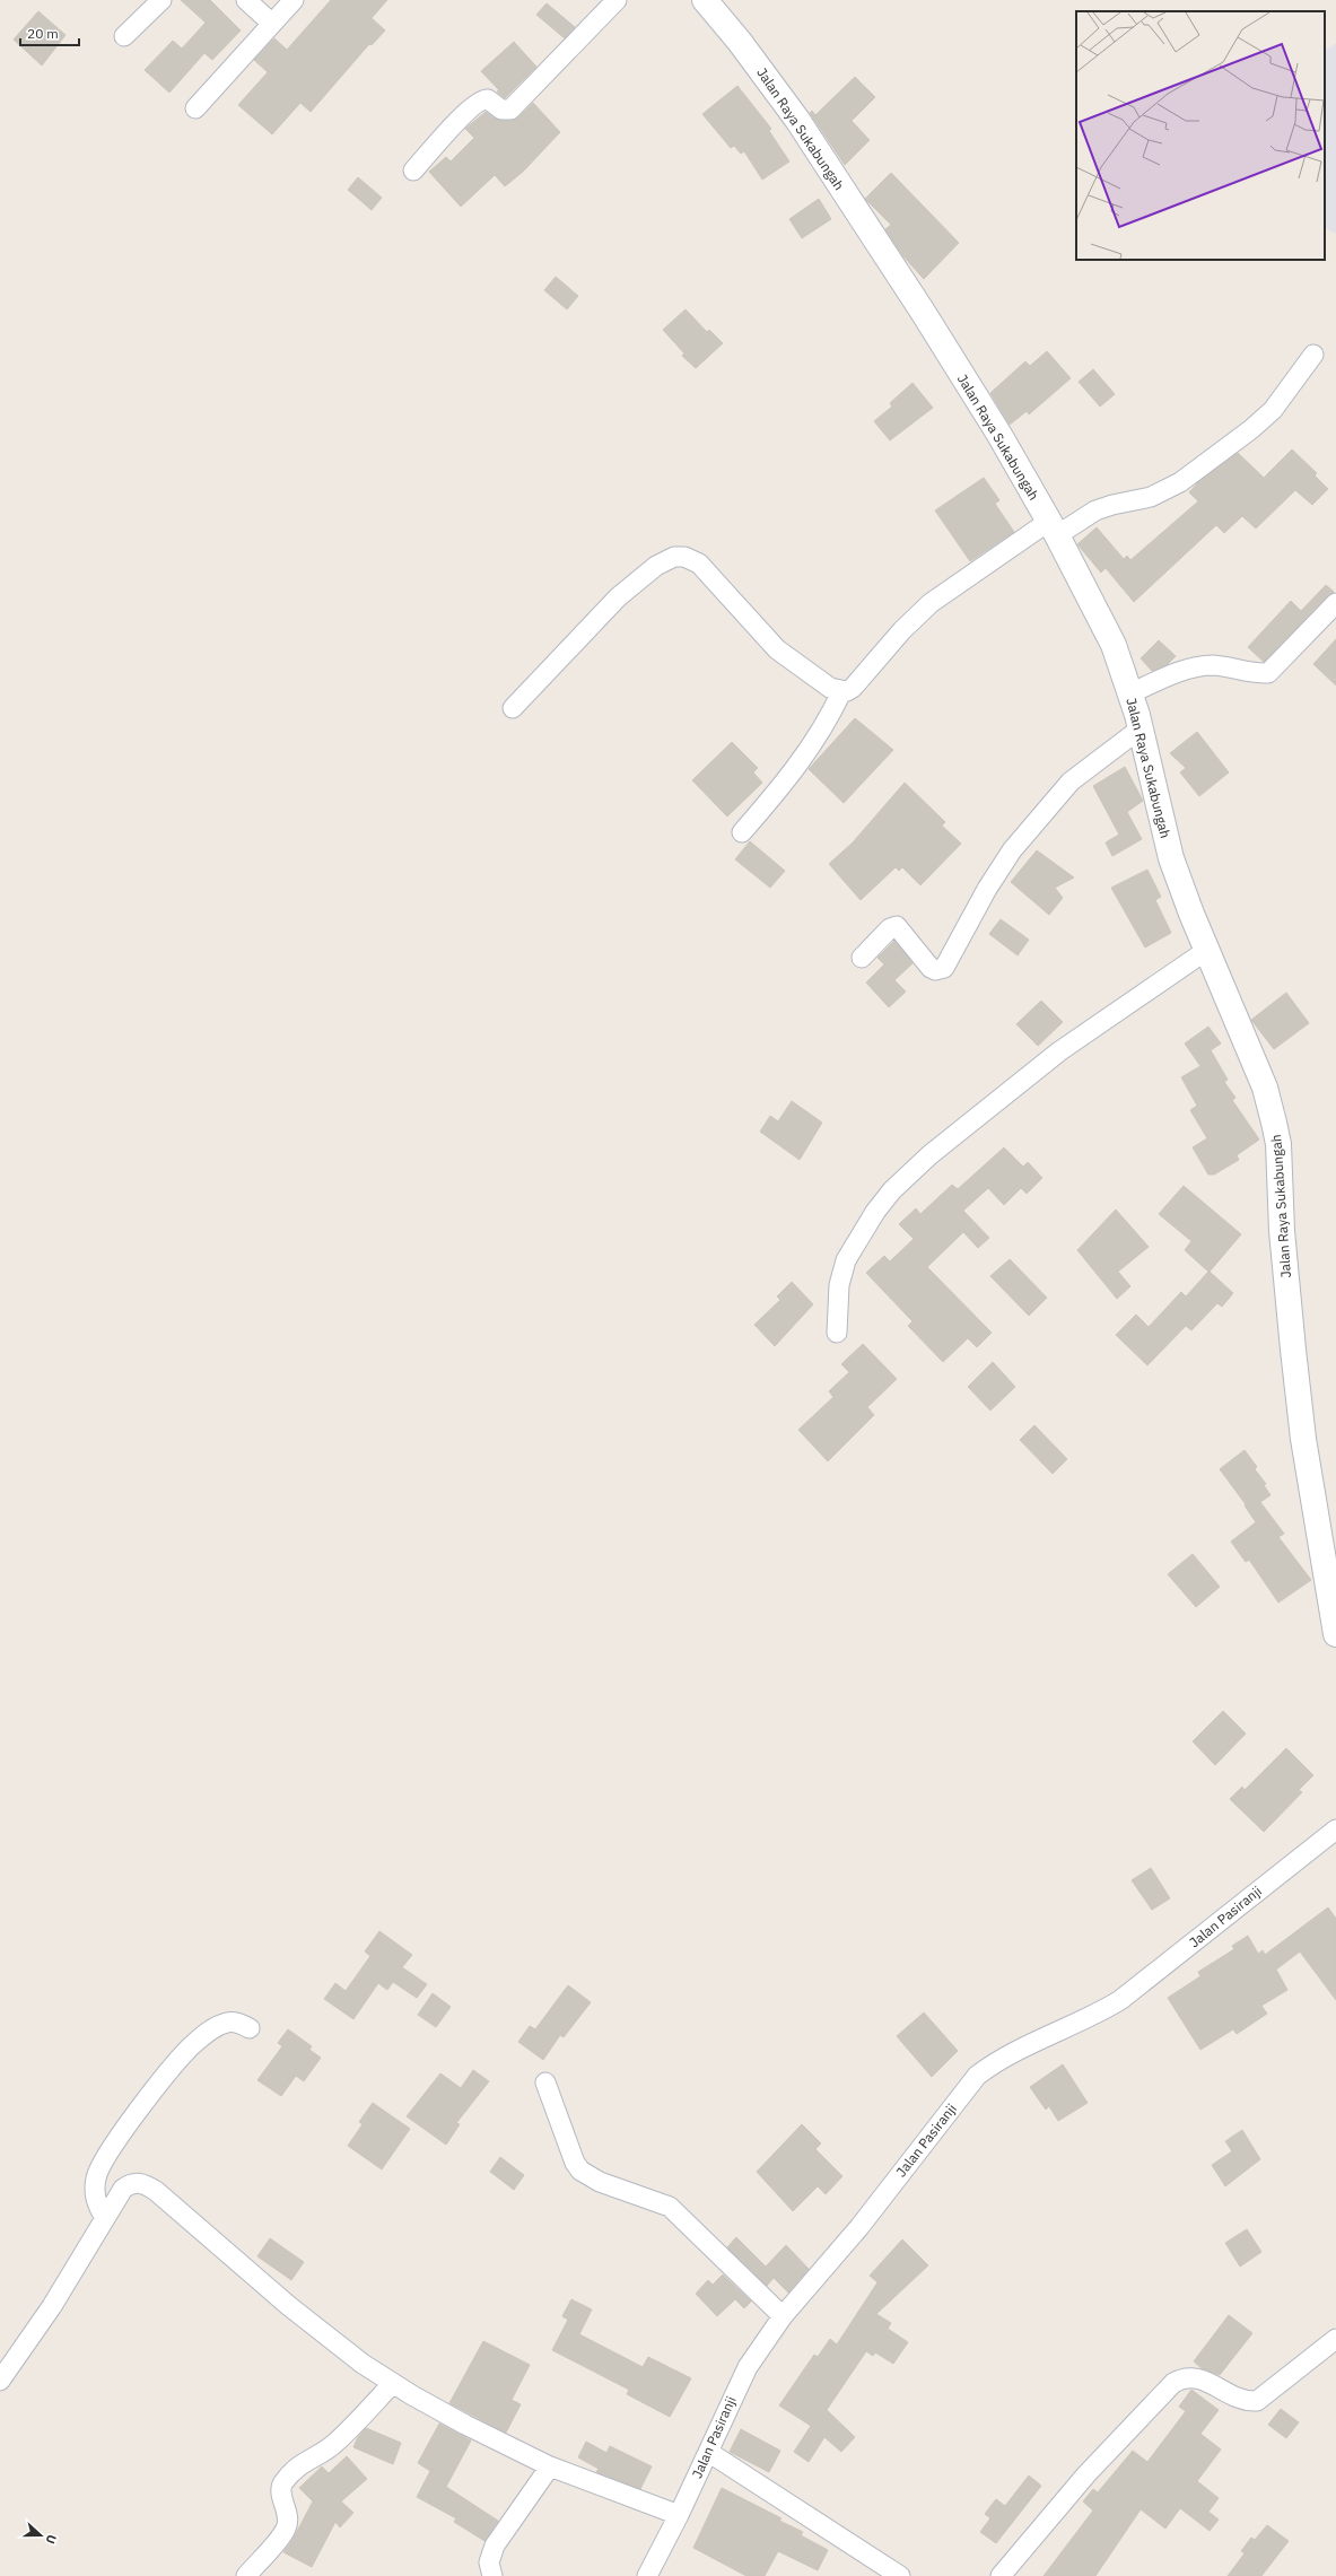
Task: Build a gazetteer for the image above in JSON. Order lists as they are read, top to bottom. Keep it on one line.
{"streets":{"street":["Jalan Raya Sukabungah","Jalan Pasiranji"]},"scale_bar":"20 m","north":"right"}
